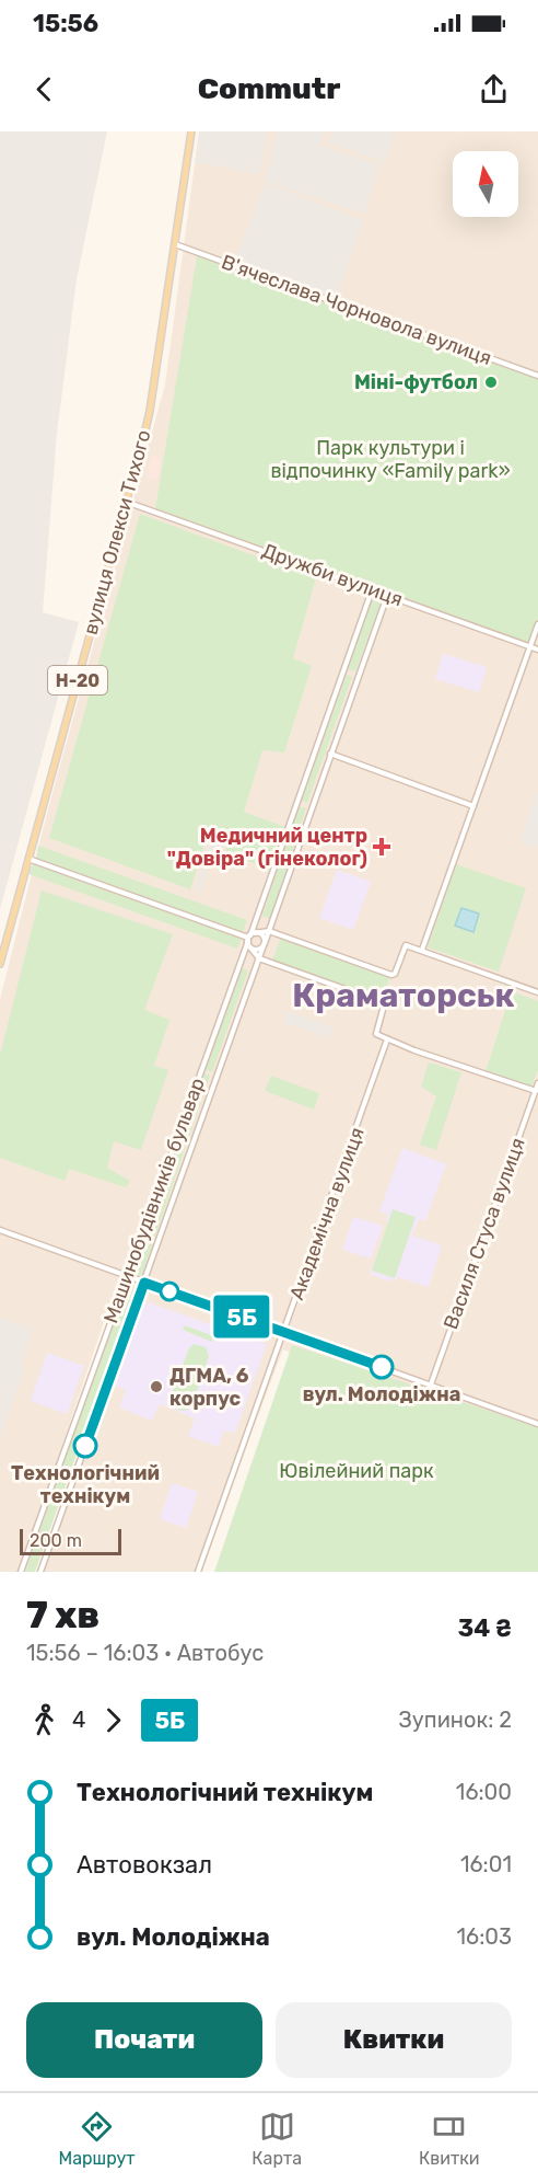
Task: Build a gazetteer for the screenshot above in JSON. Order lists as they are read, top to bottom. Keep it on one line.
{"streets":{"main road":["вулиця Олекси Тихого","Н-20"],"street":["В'ячеслава Чорновола вулиця","Дружби вулиця","Машинобудівників бульвар","Академічна вулиця","Василя Стуса вулиця"]},"crossings":[["В'ячеслава Чорновола вулиця","вулиця Олекси Тихого"],["вулиця Олекси Тихого","Дружби вулиця"],["Дружби вулиця","Машинобудівників бульвар"]],"districts":["Краматорськ"],"parks":["Парк культури і відпочинку «Family park»","Ювілейний парк"],"places":{"other":["Міні-футбол","вул. Молодіжна","ДГМА, 6 корпус","Технологічний технікум"],"health":["Медичний центр \"Довіра\" (гінеколог)"]},"lines":["bus line 5Б"],"scale_bar":"200 m","north":"top","page":{"status":"15:56","header":"Commutr","on_map":"5Б","scale":"200 m","heading":["7 хв","15:56 – 16:03 · Автобус","34 ₴"],"legs":["4","5Б","Зупинок: 2"],"list":[{"name":"Технологічний технікум","value":"16:00"},{"name":"Автовокзал","value":"16:01"},{"name":"вул. Молодіжна","value":"16:03"}],"buttons":["Почати","Квитки"],"tabs":["Маршрут","Карта","Квитки"]}}
